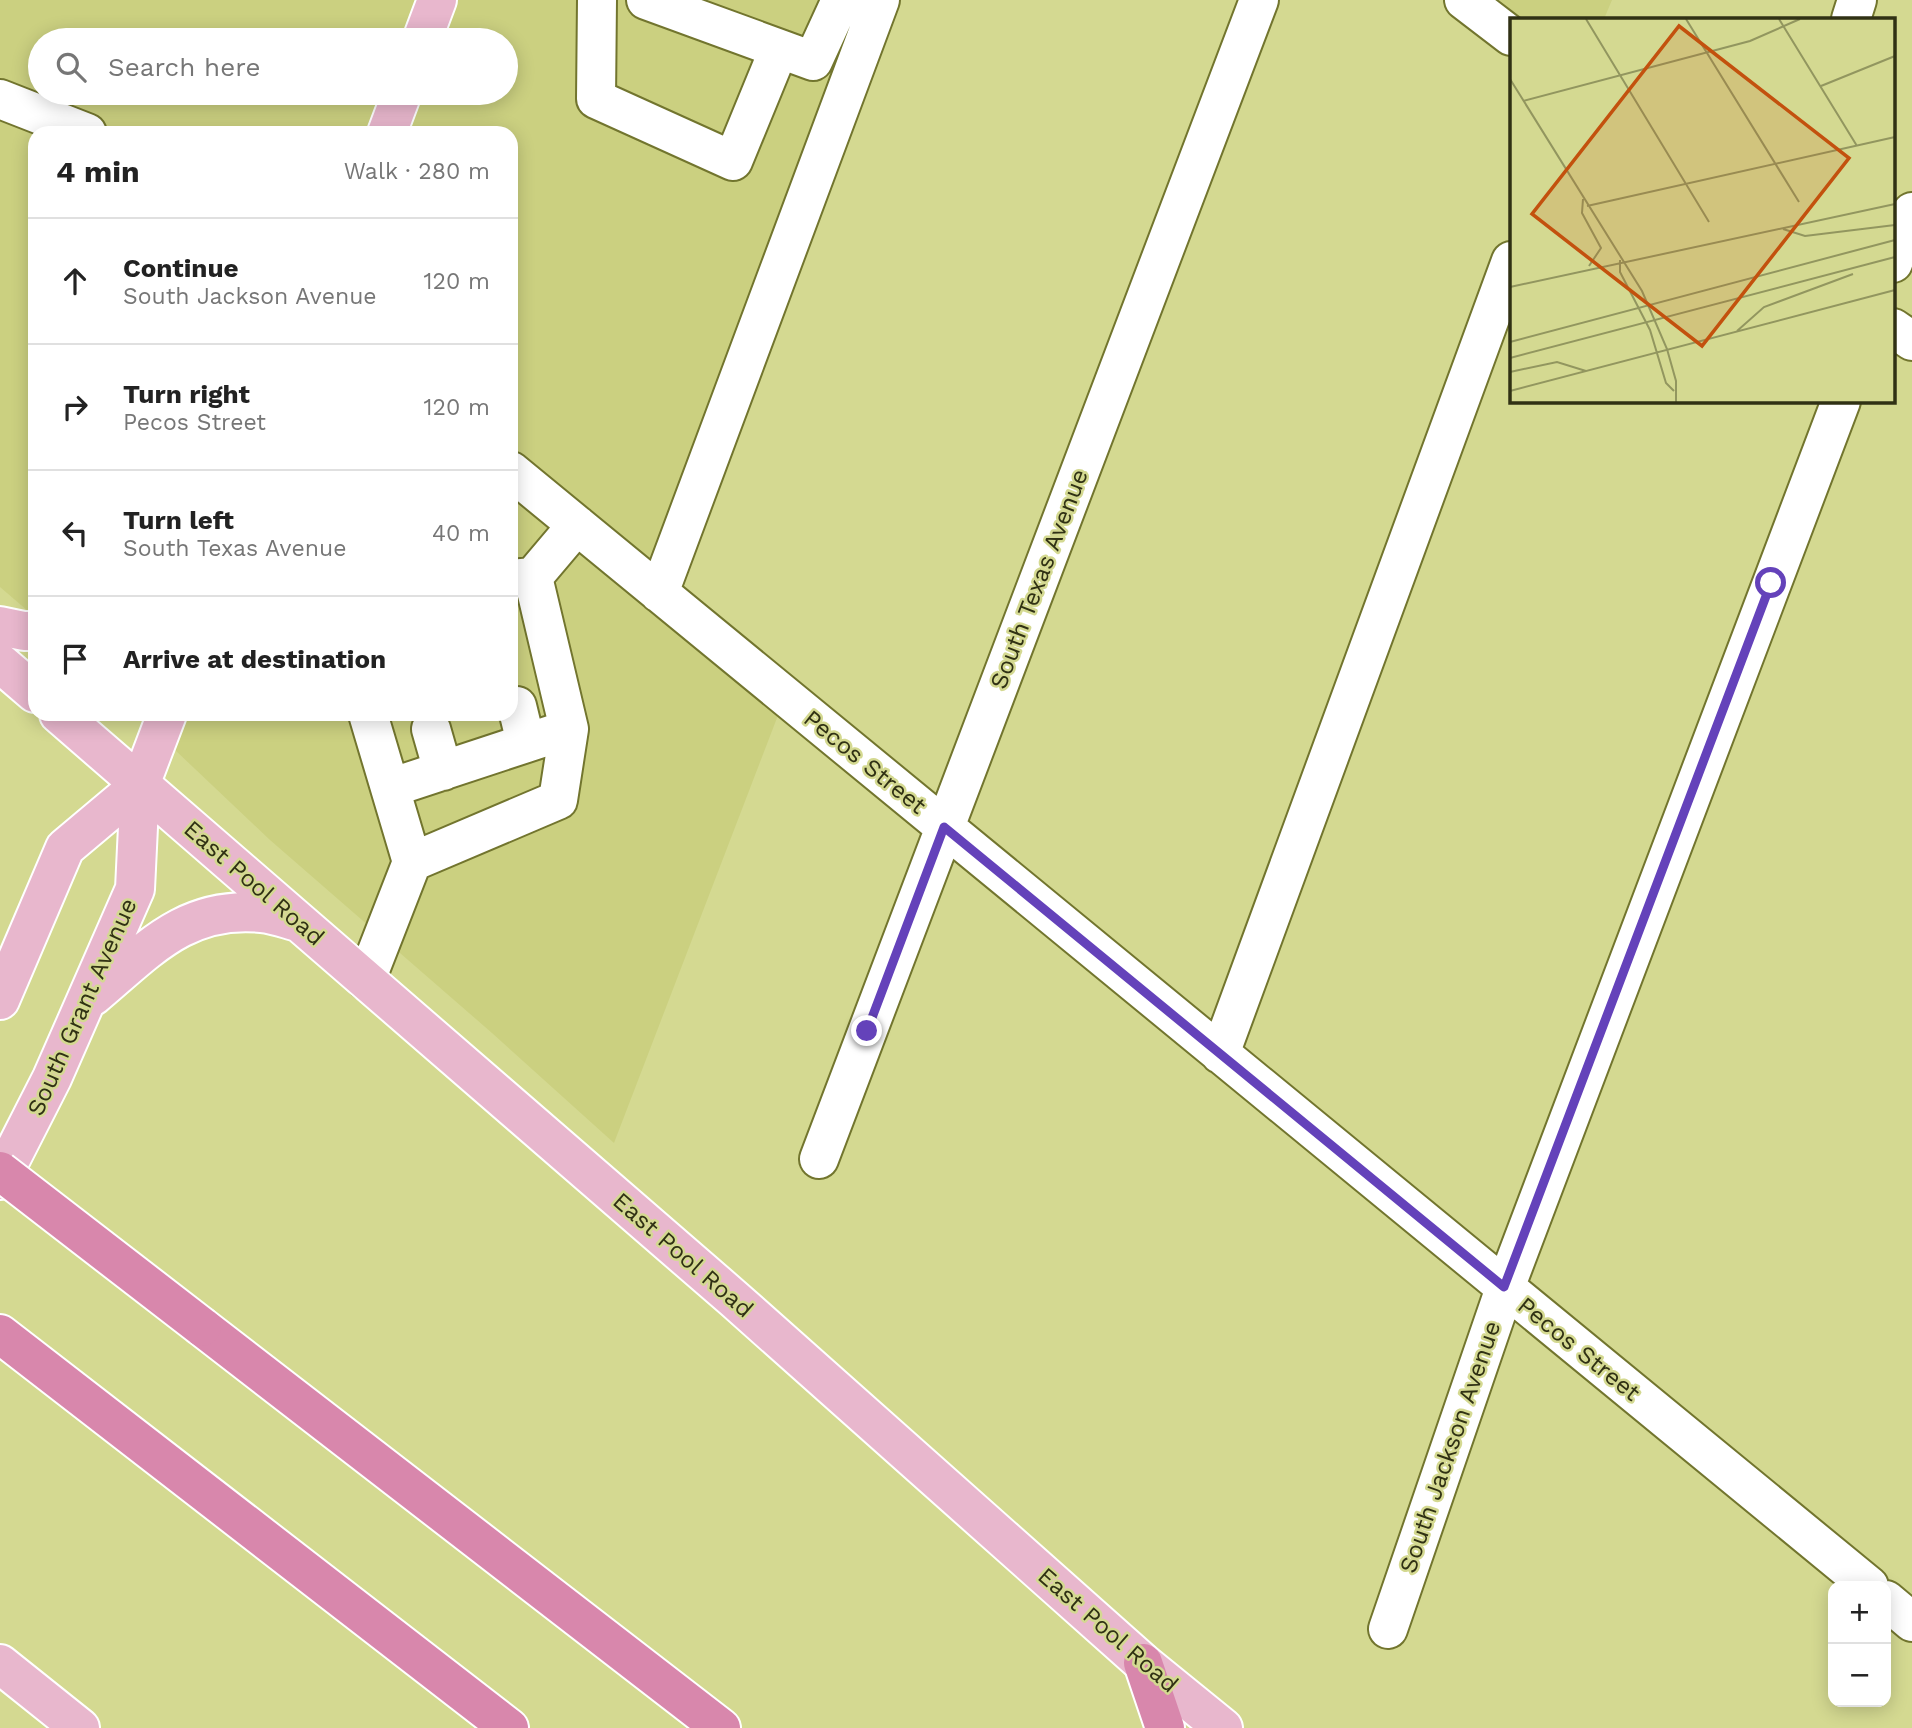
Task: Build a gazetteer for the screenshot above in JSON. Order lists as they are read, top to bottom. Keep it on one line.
{"streets":{"main road":["East Pool Road","South Grant Avenue"],"street":["South Texas Avenue","Pecos Street","South Jackson Avenue"]},"crossings":[["South Texas Avenue","Pecos Street"],["Pecos Street","South Jackson Avenue"],["East Pool Road","South Grant Avenue"]],"page":{"search":"Search here","heading":["4 min","Walk · 280 m"],"list":[["Continue","South Jackson Avenue","120 m"],["Turn right","Pecos Street","120 m"],["Turn left","South Texas Avenue","40 m"],"Arrive at destination"],"map_buttons":["+","−"]}}
